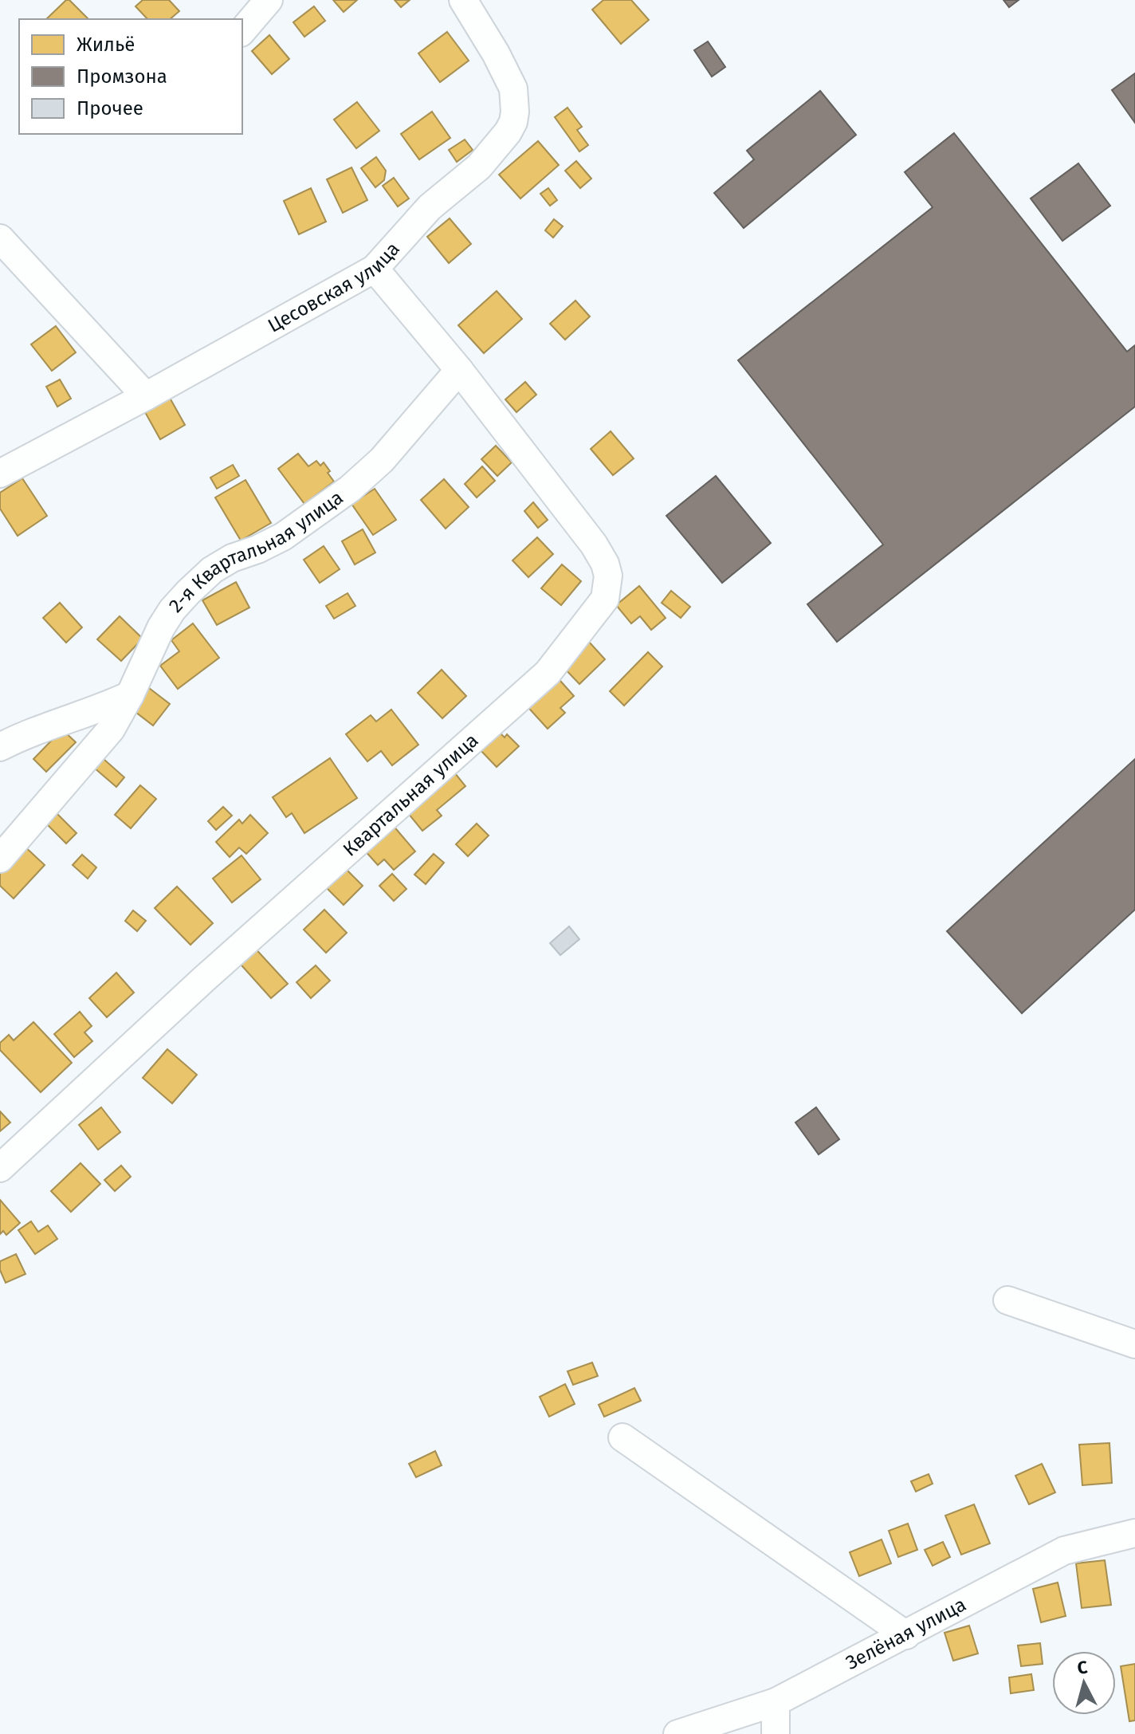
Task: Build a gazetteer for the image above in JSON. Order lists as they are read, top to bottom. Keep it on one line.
{"streets":{"street":["Цесовская улица","2-я Квартальная улица","Квартальная улица","Зелёная улица"]},"crossings":[["2-я Квартальная улица","Квартальная улица"]],"legend":["Жильё","Промзона","Прочее"],"north":"top"}
